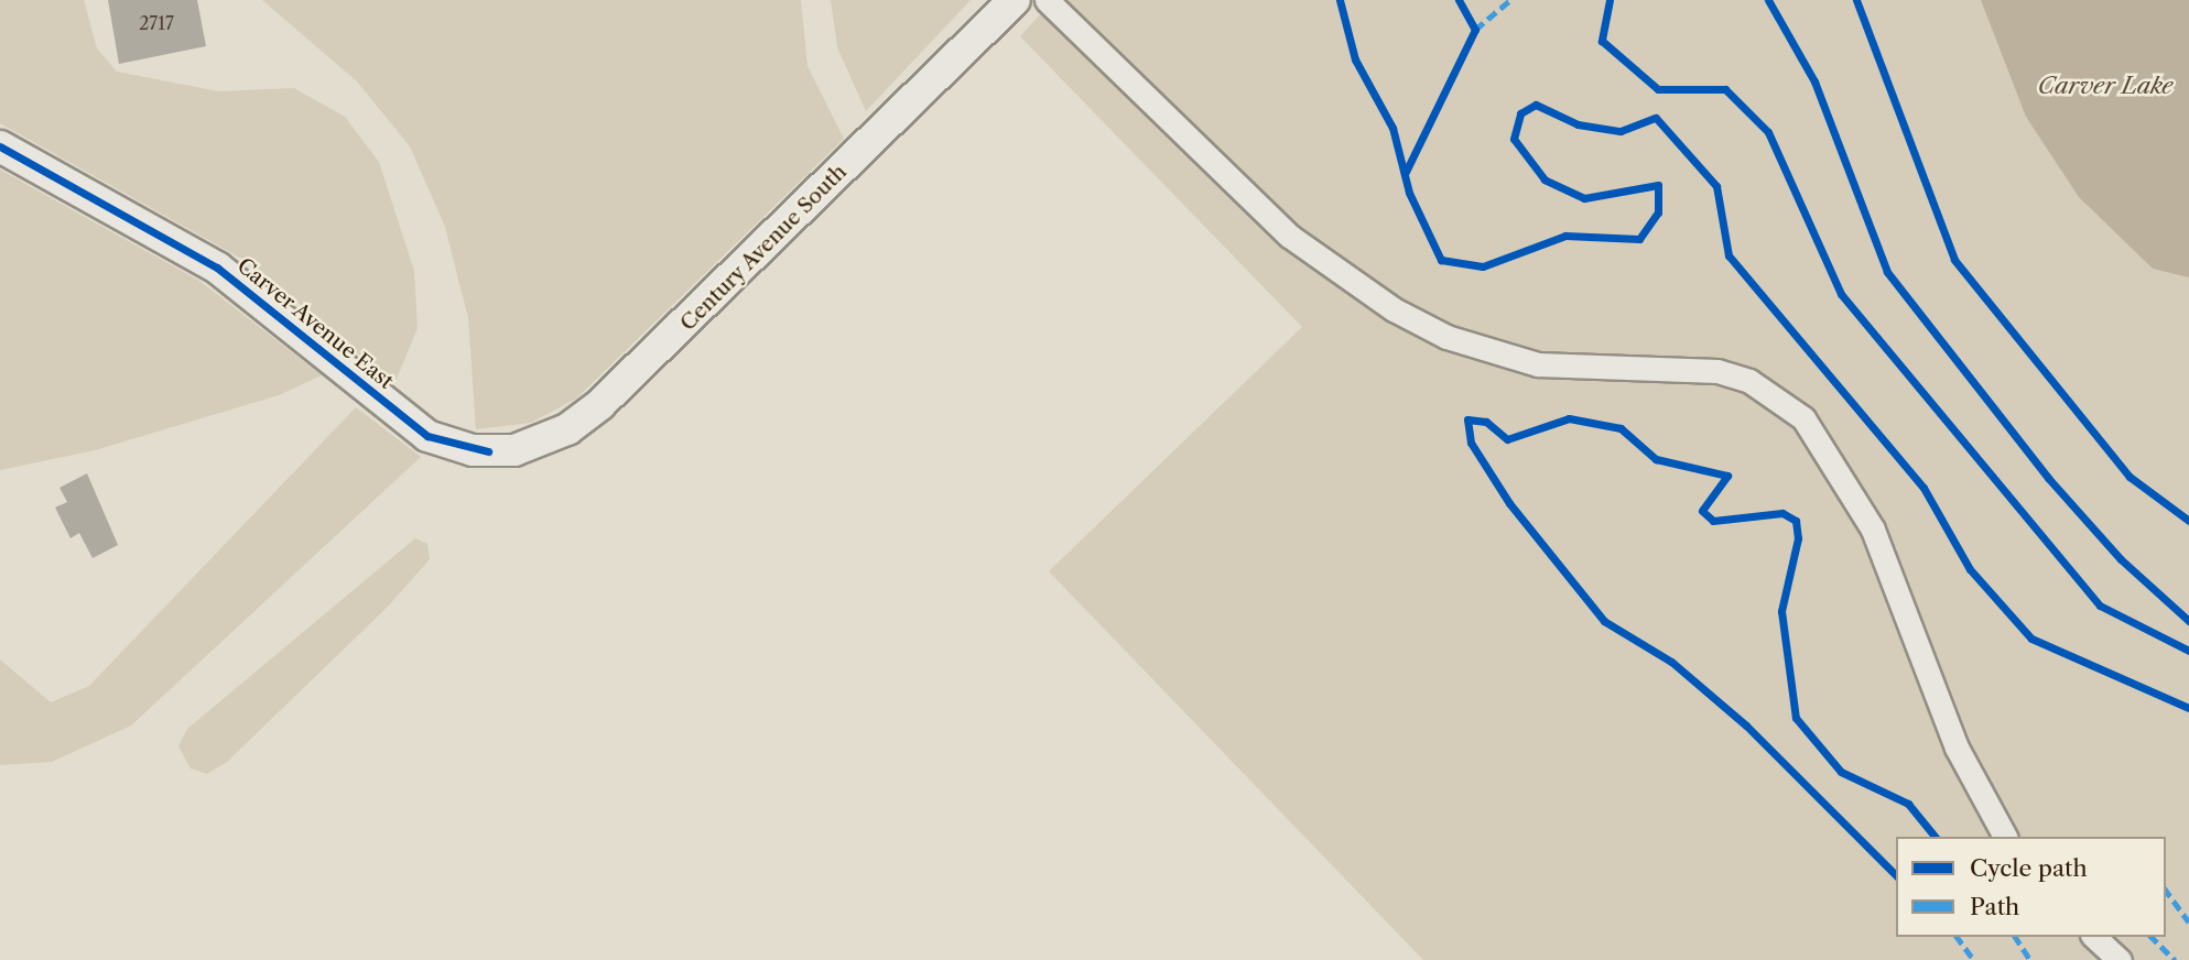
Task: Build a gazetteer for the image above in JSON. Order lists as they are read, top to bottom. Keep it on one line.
{"streets":{"street":["Century Avenue South","Carver Avenue East"]},"crossings":[["Century Avenue South","Carver Avenue East"]],"water":["Carver Lake"],"house_numbers":["2717"],"legend":["Cycle path","Path"]}
